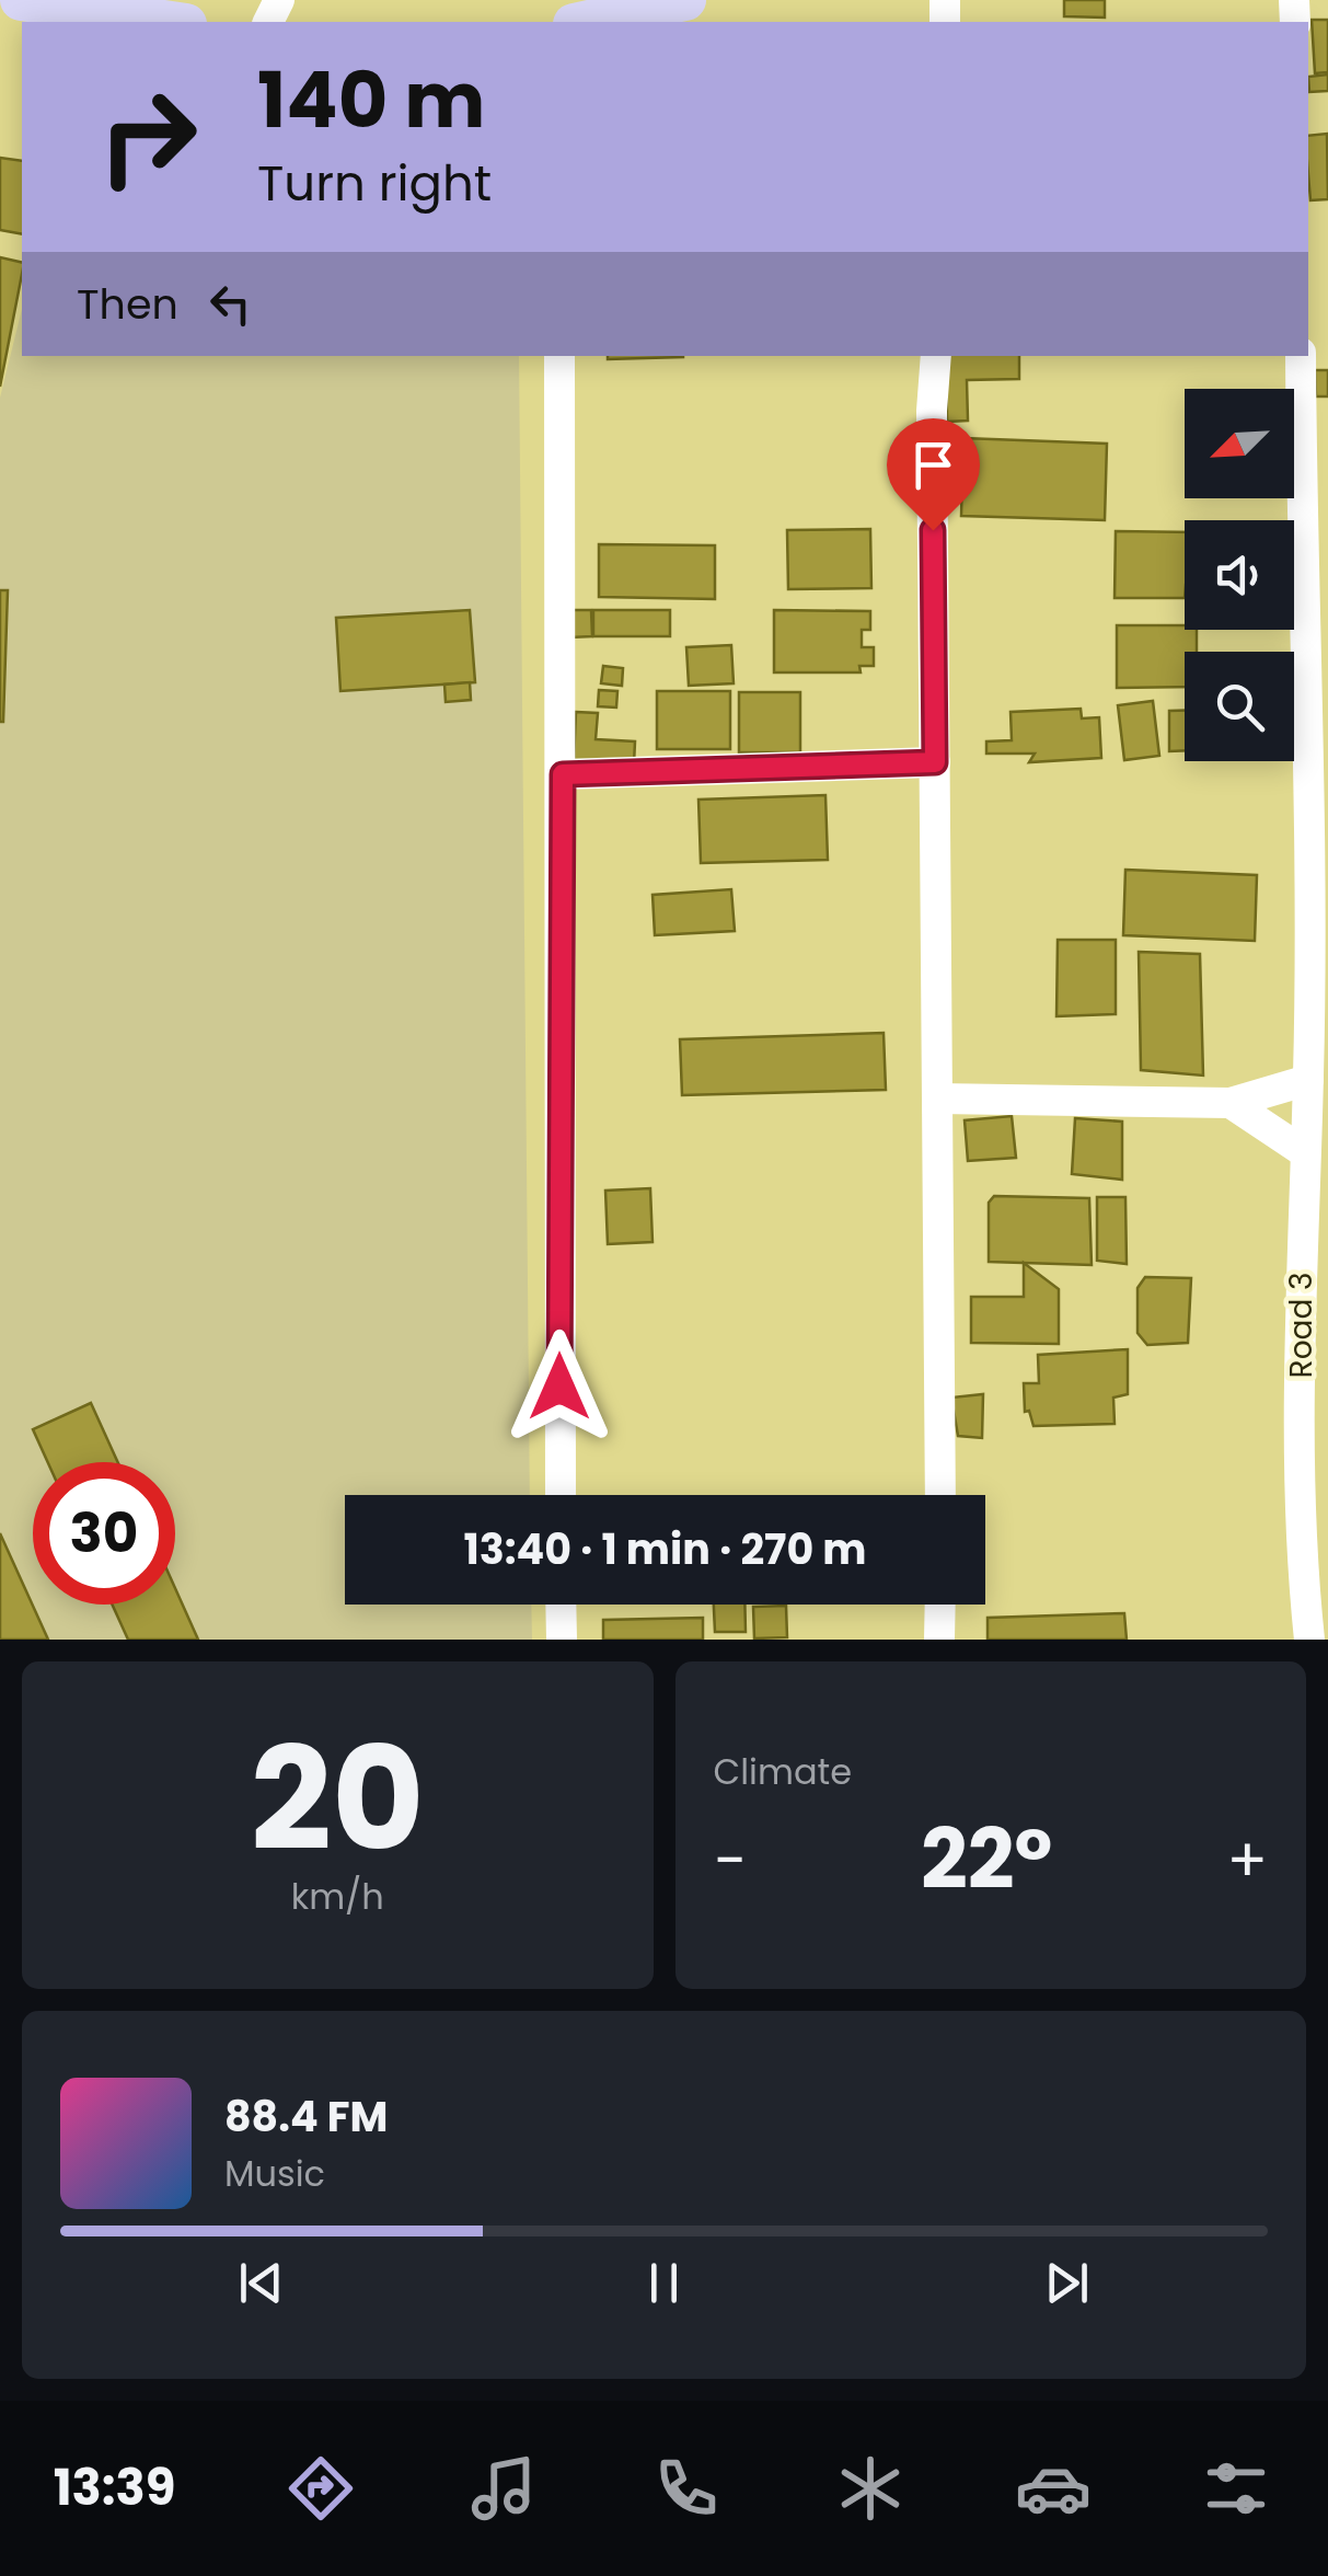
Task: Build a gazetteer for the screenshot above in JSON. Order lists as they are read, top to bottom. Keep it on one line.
{"streets":{"street":["Road 3"]},"north":"bottom left","page":{"turn":["140 m","Turn right"],"then":"Then","limit":"30","trip":"13:40 · 1 min · 270 m","tile":[["20","km/h"],"Climate"],"heat":["−","22°","+"],"song":["88.4 FM","Music"],"tabs":"13:39"}}
